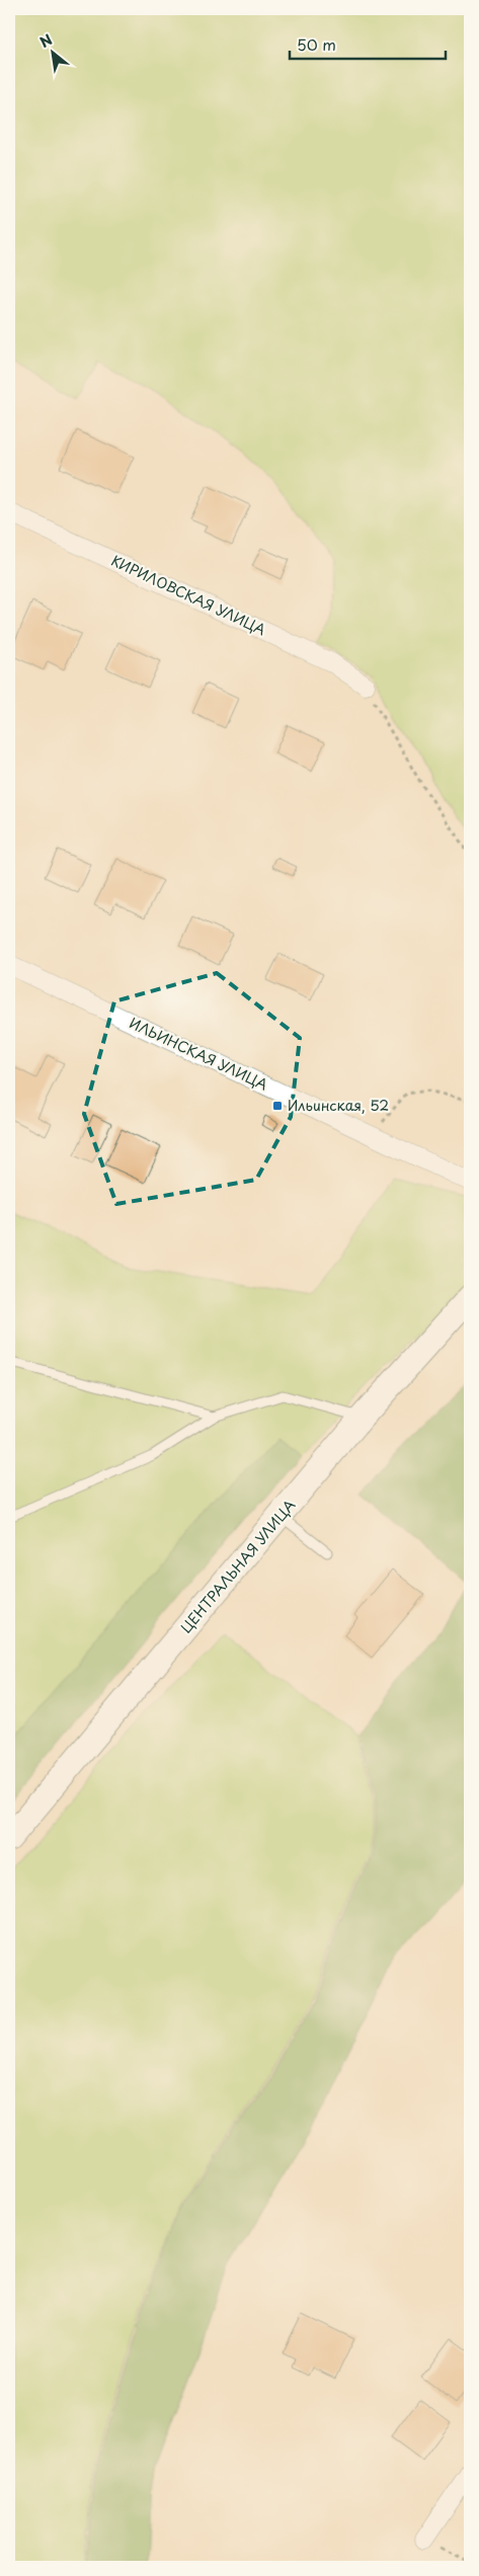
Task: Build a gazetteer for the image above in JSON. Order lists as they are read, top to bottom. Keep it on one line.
{"streets":{"street":["КИРИЛОВСКАЯ УЛИЦА","ИЛЬИНСКАЯ УЛИЦА","ЦЕНТРАЛЬНАЯ УЛИЦА"]},"places":{"transit":["Ильинская, 52"]},"scale_bar":"50 m","north":"top left"}
